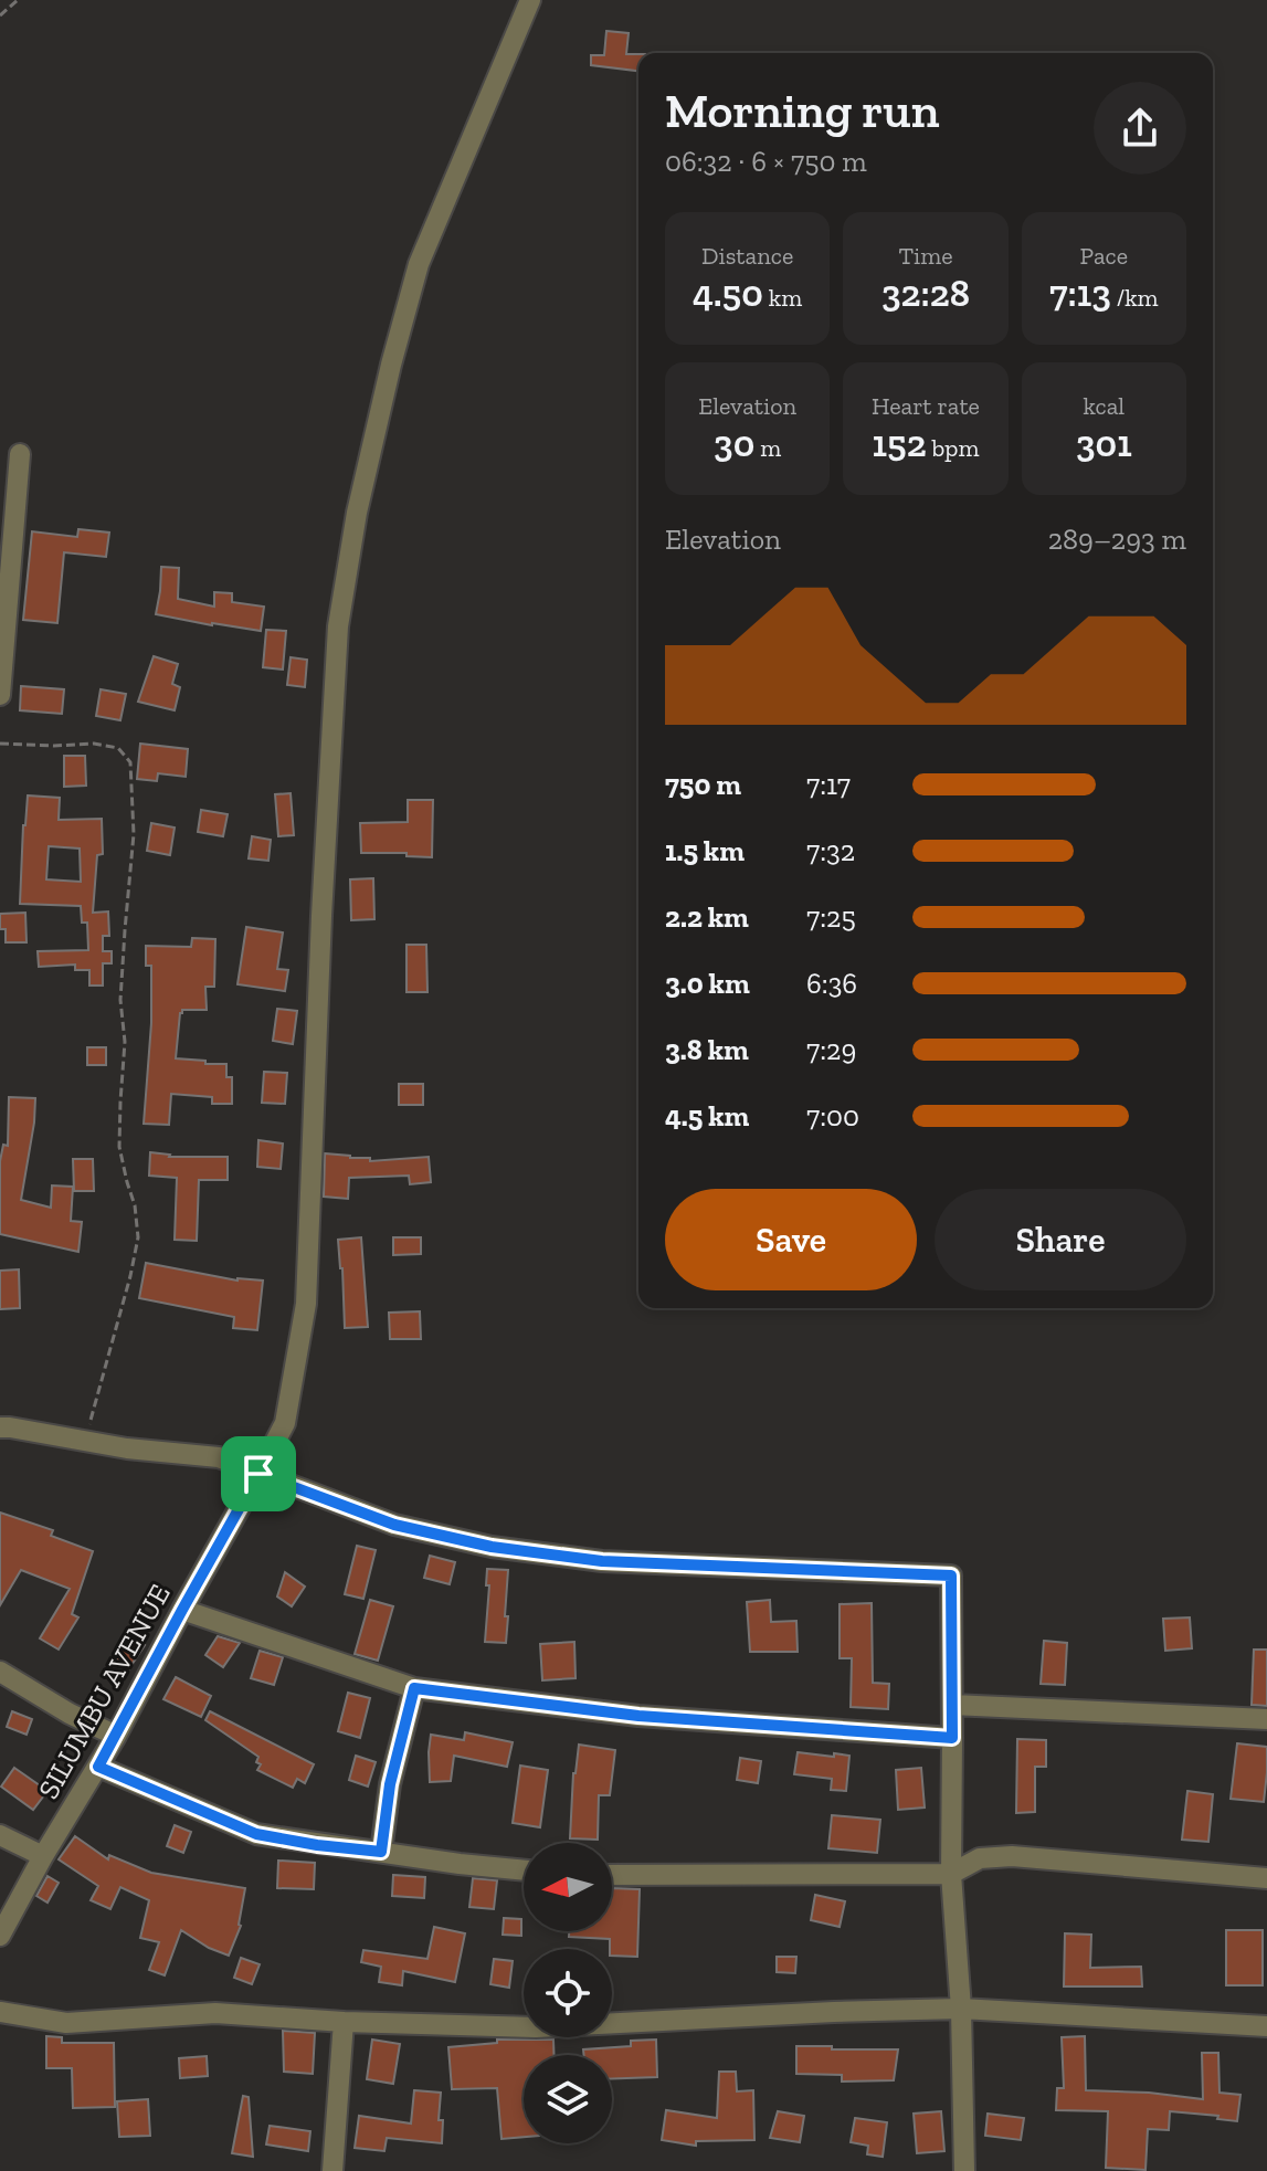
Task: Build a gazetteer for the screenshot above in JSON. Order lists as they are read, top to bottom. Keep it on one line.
{"streets":{"street":["SILUMBU AVENUE"]},"north":"left","page":{"heading":["Morning run","06:32 · 6 × 750 m"],"stats":[["Distance","4.50 km"],["Time","32:28"],["Pace","7:13 /km"],["Elevation","30 m"],["Heart rate","152 bpm"],["kcal","301"]],"chart":["Elevation","289–293 m"],"list":[{"name":"750 m","note":"7:17"},{"name":"1.5 km","note":"7:32"},{"name":"2.2 km","note":"7:25"},{"name":"3.0 km","note":"6:36"},{"name":"3.8 km","note":"7:29"},{"name":"4.5 km","note":"7:00"}],"buttons":["Save","Share"]}}
